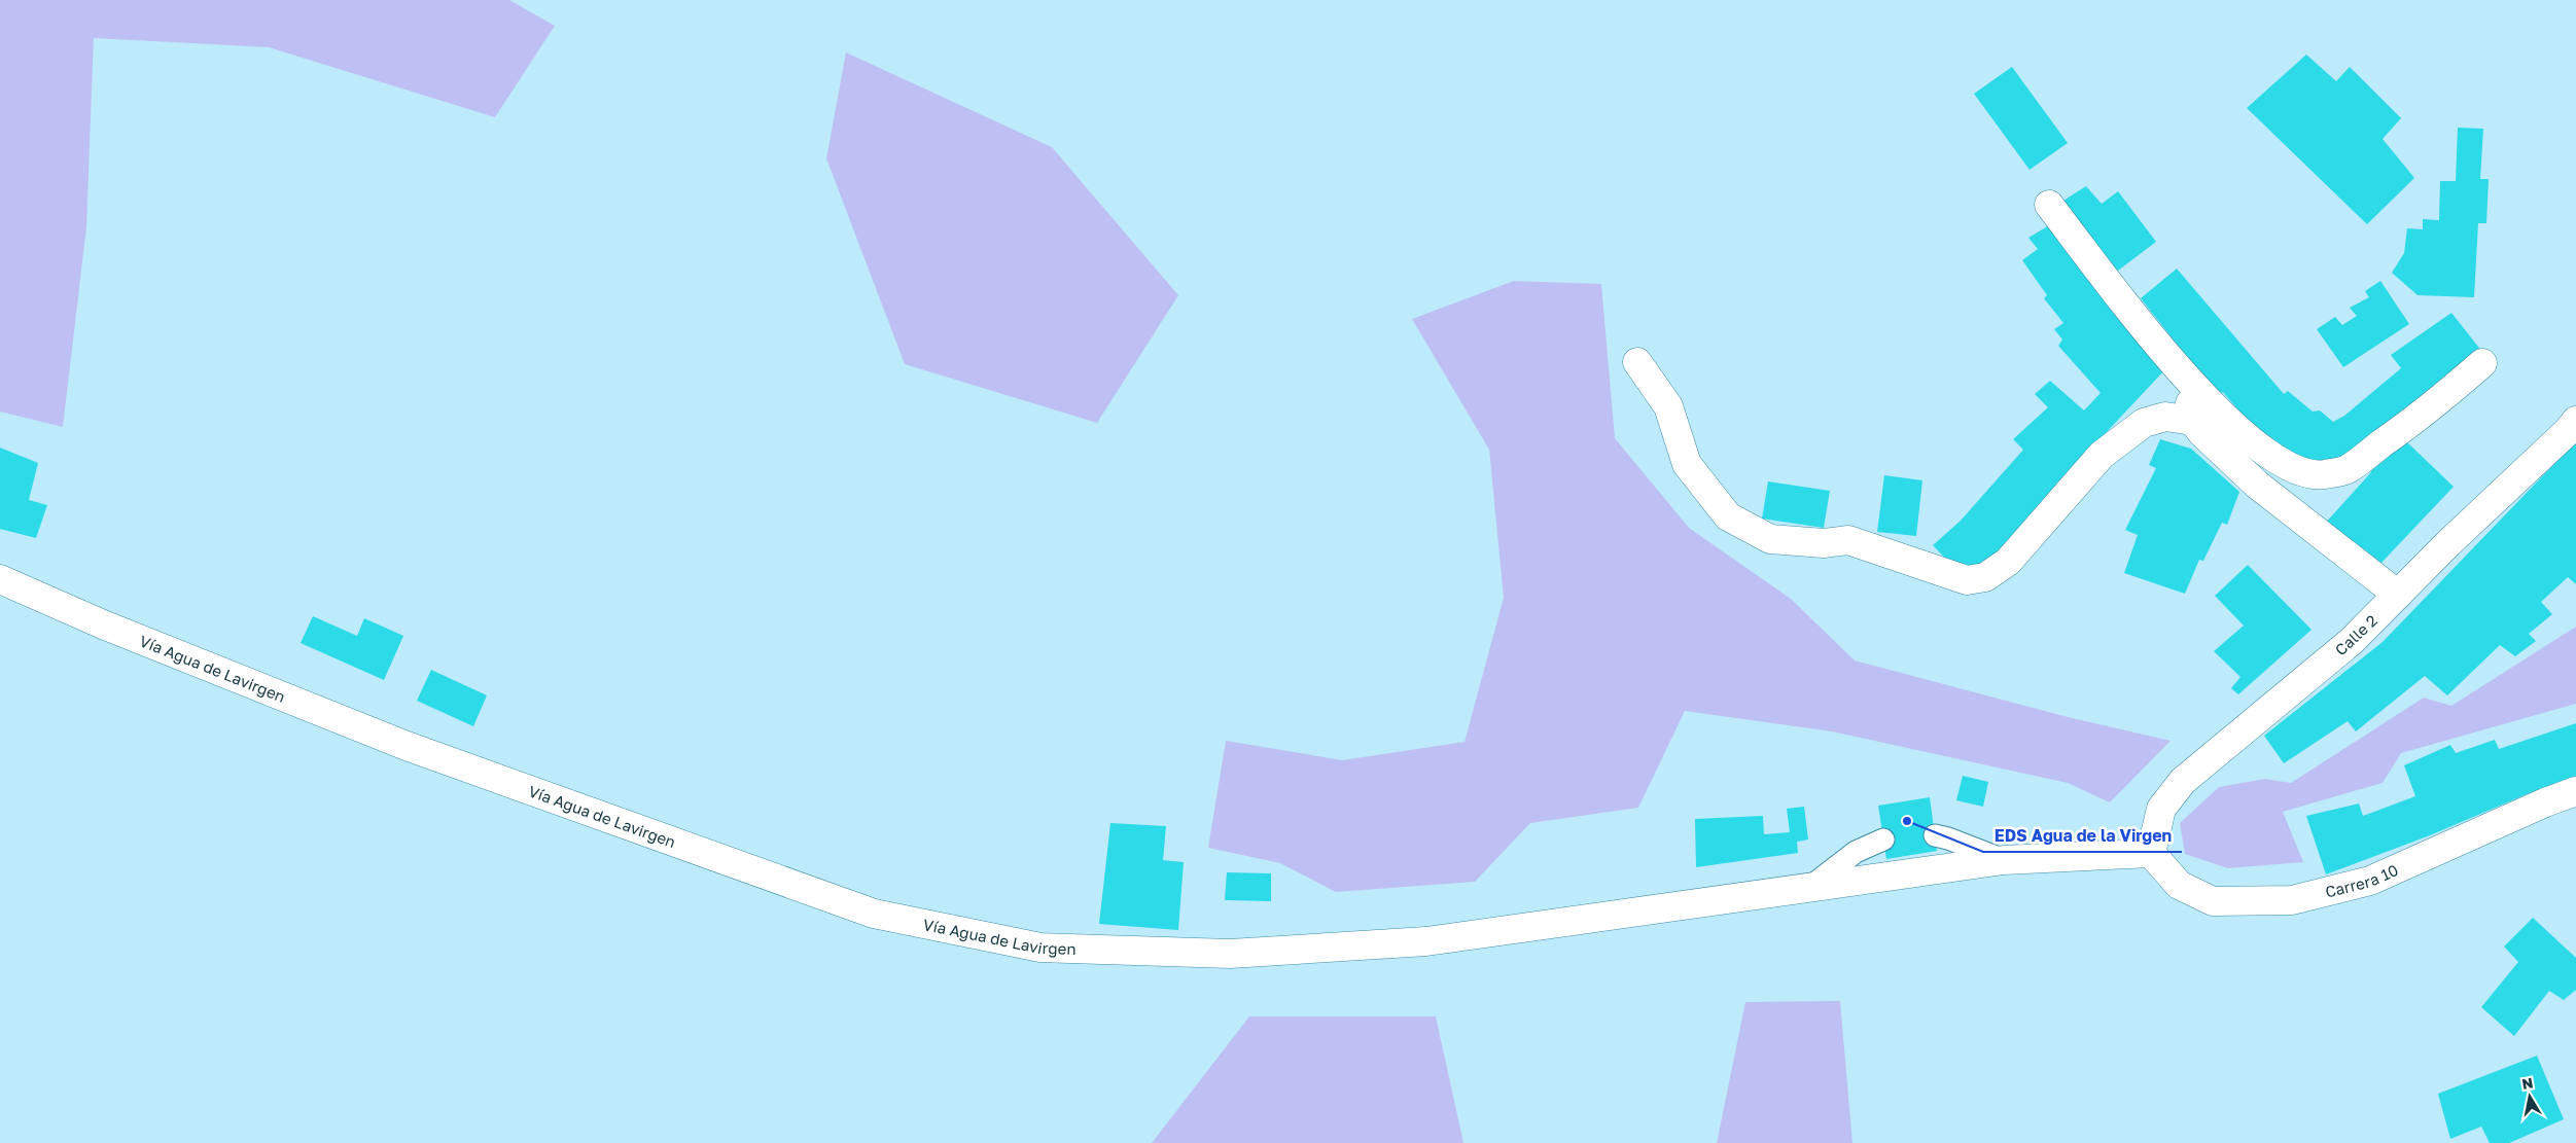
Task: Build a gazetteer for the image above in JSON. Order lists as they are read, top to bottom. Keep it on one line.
{"streets":{"street":["Calle 2","Vía Agua de Lavirgen","Carrera 10"]},"crossings":[["Calle 2","Vía Agua de Lavirgen"],["Calle 2","Carrera 10"],["Vía Agua de Lavirgen","Carrera 10"]],"places":["EDS Agua de la Virgen"],"north":"top"}
